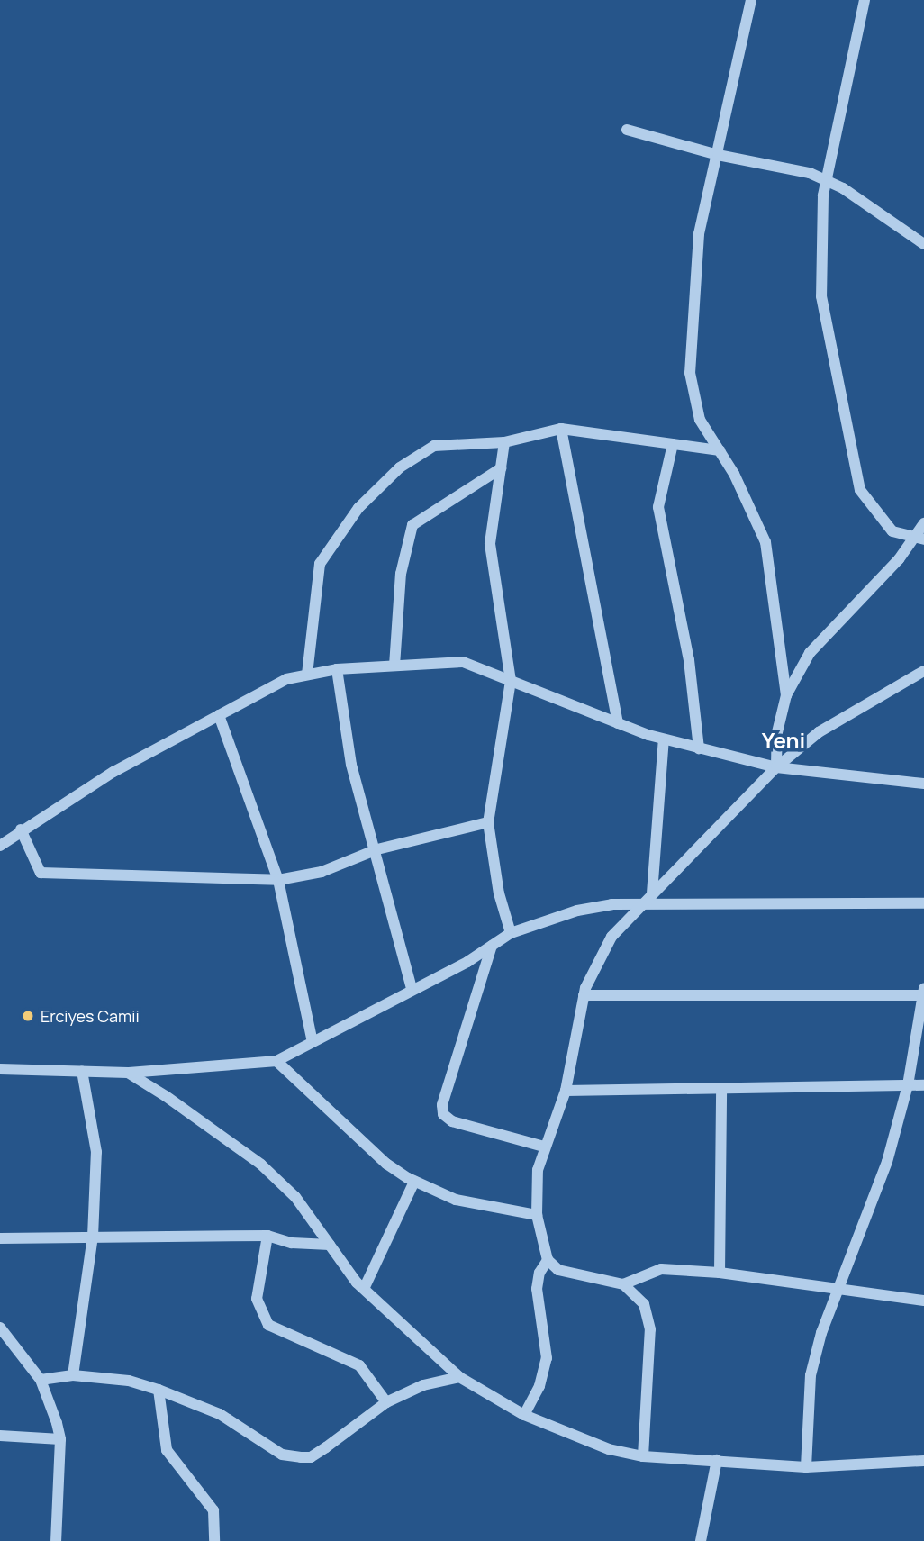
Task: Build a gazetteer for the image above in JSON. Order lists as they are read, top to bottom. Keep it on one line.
{"districts":["Yeni"],"places":["Erciyes Camii"]}
